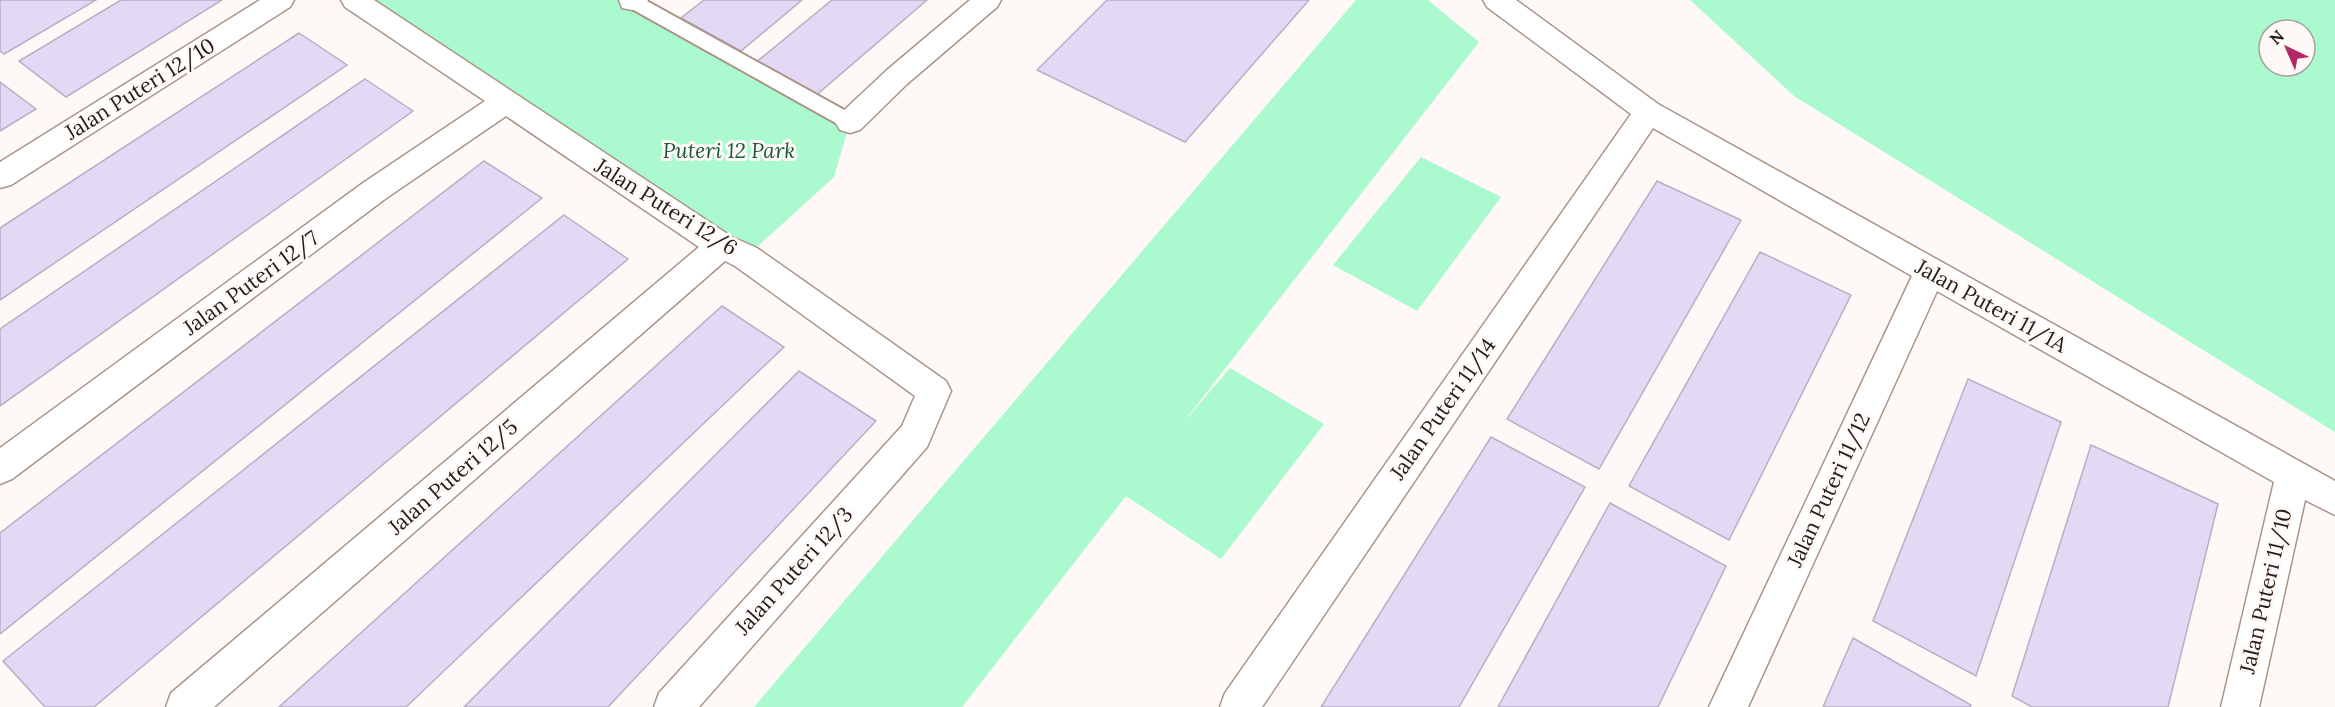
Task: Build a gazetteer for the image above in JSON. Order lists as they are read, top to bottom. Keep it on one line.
{"streets":{"street":["Jalan Puteri 12/10","Jalan Puteri 12/6","Jalan Puteri 12/7","Jalan Puteri 11/1A","Jalan Puteri 11/14","Jalan Puteri 12/5","Jalan Puteri 11/12","Jalan Puteri 12/3","Jalan Puteri 11/10"]},"crossings":[["Jalan Puteri 12/6","Jalan Puteri 12/7"],["Jalan Puteri 12/6","Jalan Puteri 12/5"],["Jalan Puteri 12/6","Jalan Puteri 12/3"],["Jalan Puteri 11/1A","Jalan Puteri 11/14"],["Jalan Puteri 11/1A","Jalan Puteri 11/12"],["Jalan Puteri 11/1A","Jalan Puteri 11/10"]],"parks":["Puteri 12 Park"],"north":"top left"}
